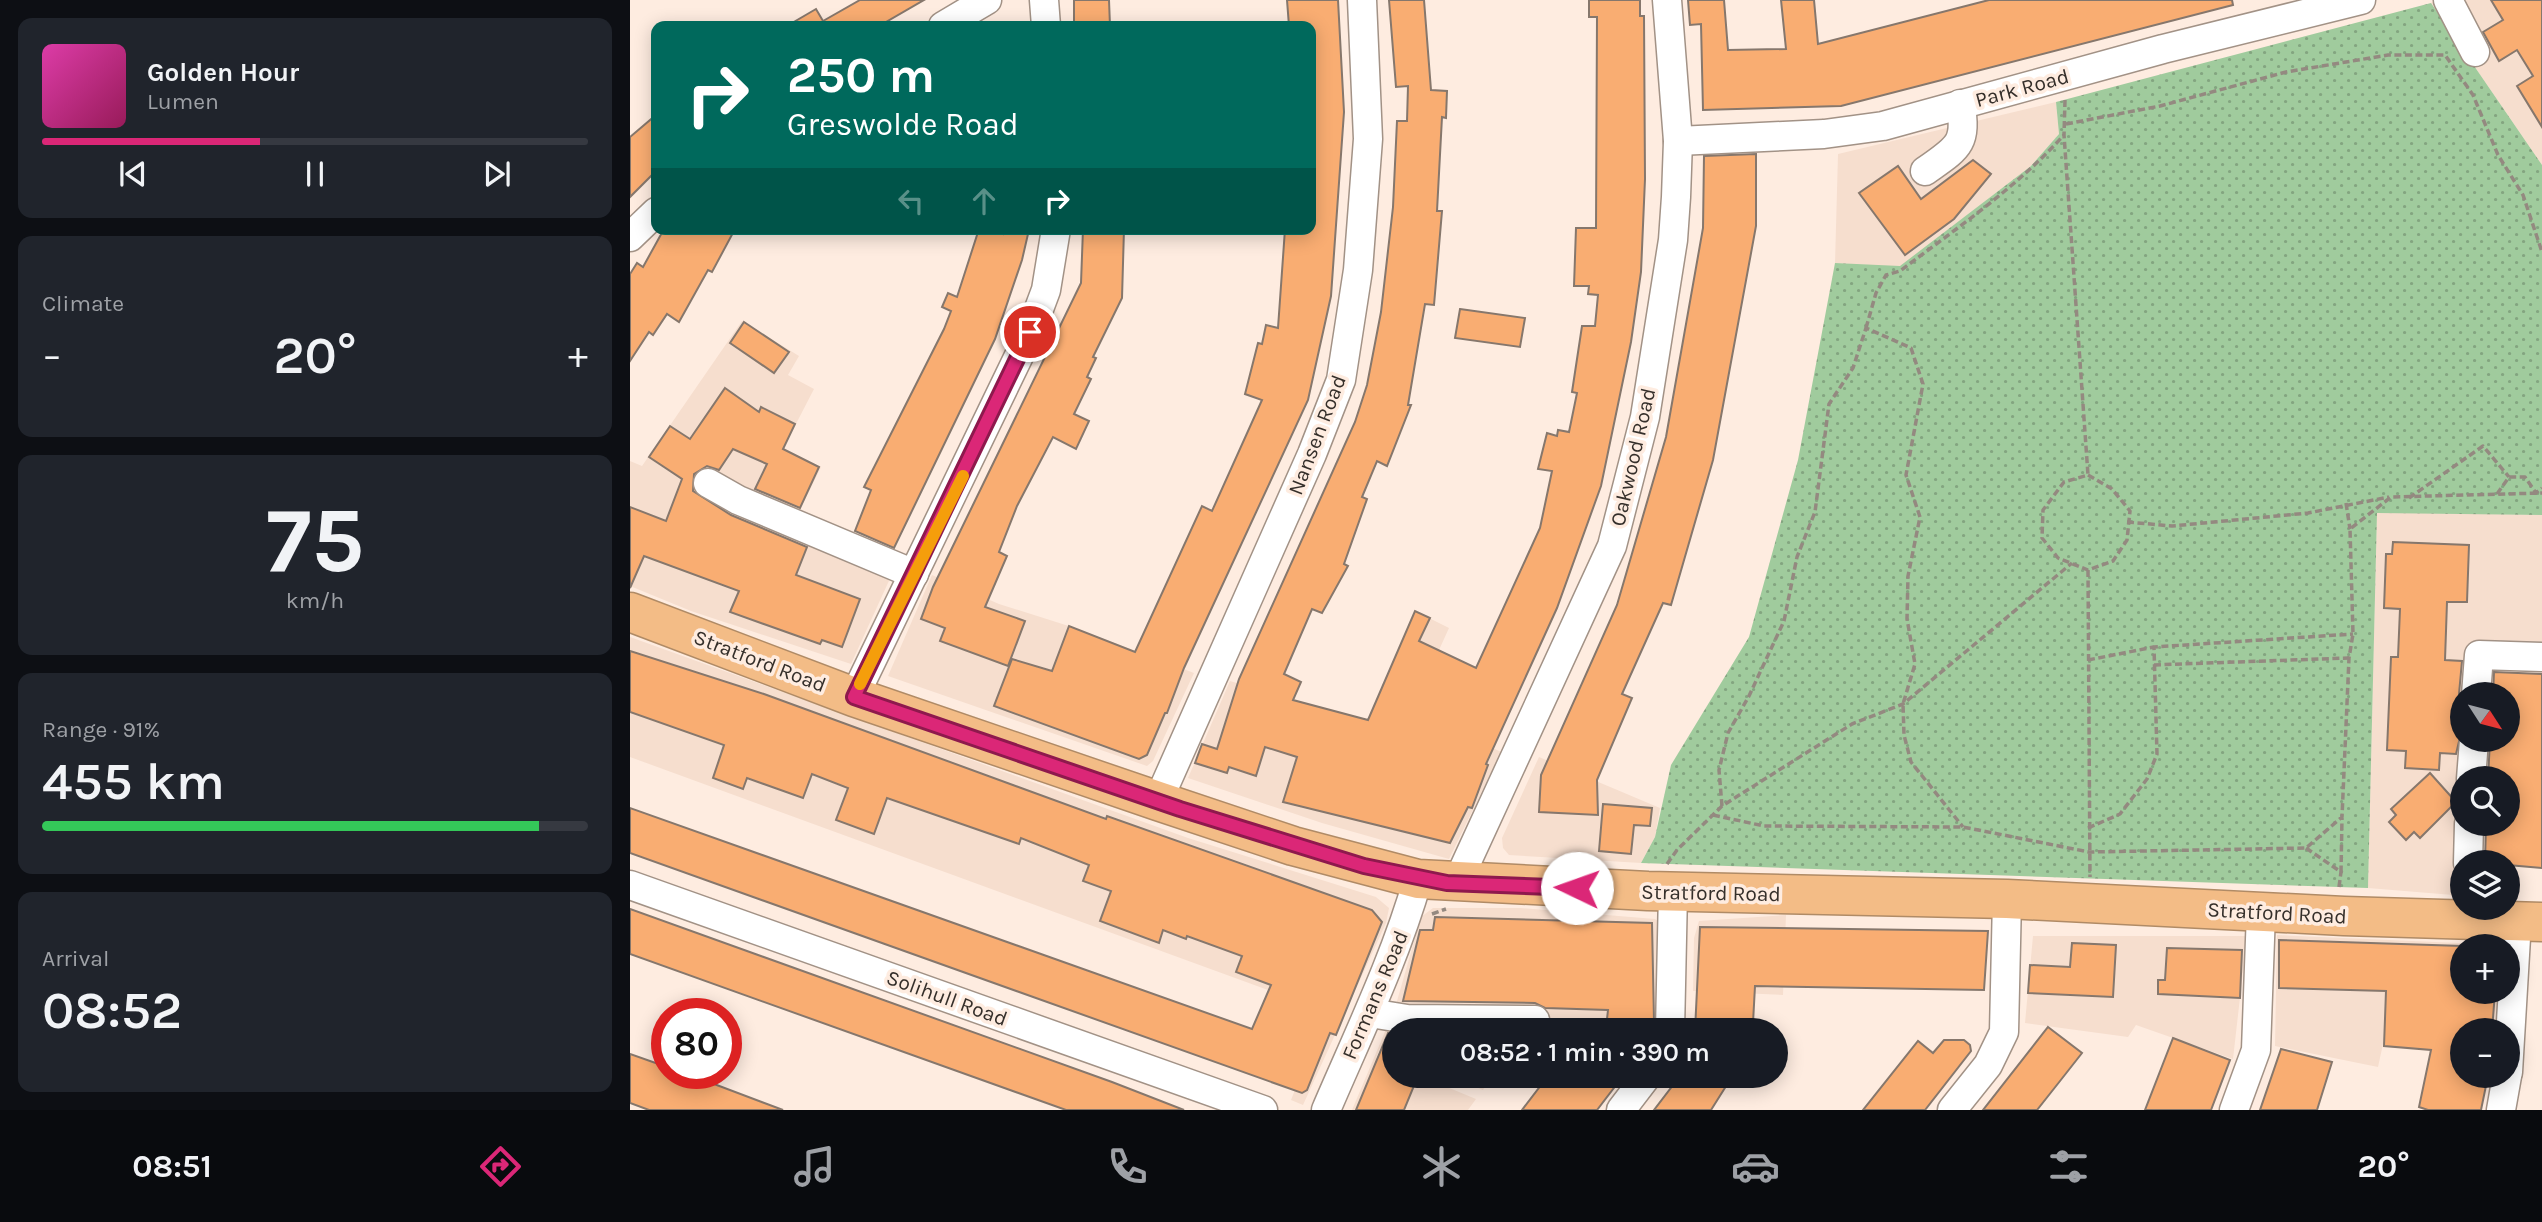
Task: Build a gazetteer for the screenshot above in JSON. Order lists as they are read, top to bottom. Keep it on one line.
{"streets":{"highway":["Stratford Road"],"street":["Park Road","Nansen Road","Oakwood Road","Formans Road","Solihull Road"]},"crossings":[["Park Road","Oakwood Road"],["Nansen Road","Stratford Road"],["Oakwood Road","Stratford Road"],["Stratford Road","Formans Road"]],"north":"bottom right","page":{"turn":["250 m","Greswolde Road"],"song":["Golden Hour","Lumen"],"tile":["Climate",["75","km/h"],["Range · 91%","455 km"],["Arrival","08:52"]],"heat":["−","20°","+"],"map_buttons":["+","−"],"limit":"80","trip":"08:52 · 1 min · 390 m","tabs":["08:51","20°"]}}
